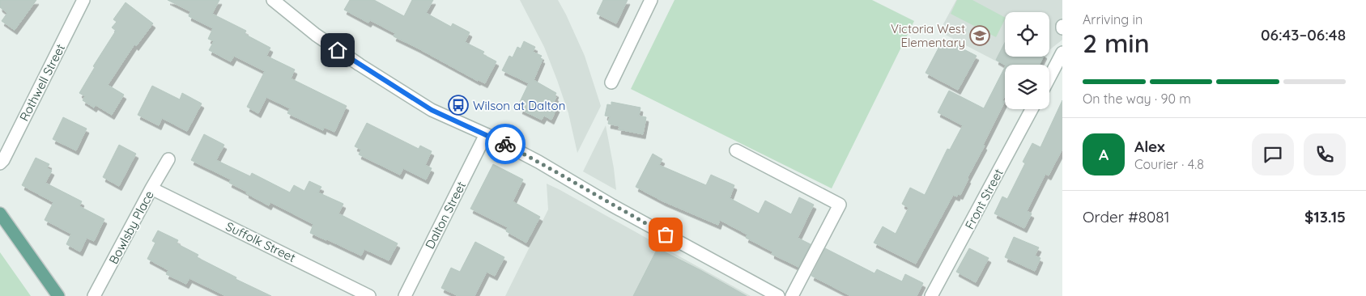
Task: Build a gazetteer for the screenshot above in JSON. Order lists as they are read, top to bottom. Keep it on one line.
{"streets":{"street":["Rothwell Street","Front Street","Dalton Street","Bowlsby Place","Suffolk Street"]},"crossings":[["Bowlsby Place","Suffolk Street"]],"places":{"school or university":["Victoria West Elementary"],"bus stop":["Wilson at Dalton"]},"page":{"heading":["2 min","Arriving in","06:43–06:48"],"panel":["Alex","Courier · 4.8","Order #8081","$13.15"],"bar":"On the way · 90 m","round":"A"}}
